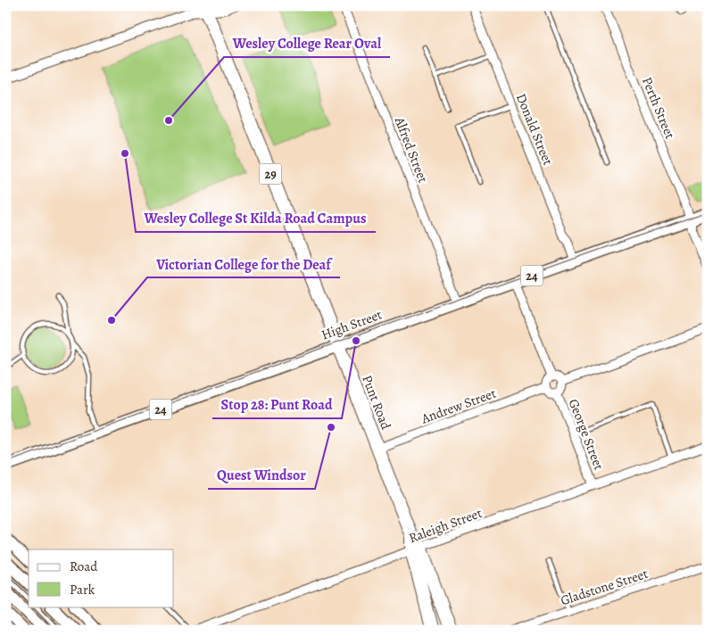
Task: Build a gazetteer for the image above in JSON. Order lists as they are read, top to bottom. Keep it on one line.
{"streets":{"highway":["29","Punt Road"],"main road":["24","High Street"],"street":["Perth Street","Donald Street","Alfred Street","Andrew Street","George Street","Raleigh Street","Gladstone Street"]},"crossings":[["Perth Street","High Street"],["Donald Street","High Street"],["Alfred Street","High Street"],["High Street","Punt Road"],["Punt Road","Andrew Street"],["Punt Road","Raleigh Street"],["Andrew Street","George Street"],["George Street","Raleigh Street"]],"places":["Wesley College Rear Oval","Wesley College St Kilda Road Campus","Victorian College for the Deaf","Stop 28: Punt Road","Quest Windsor"],"legend":["Road","Park"]}
